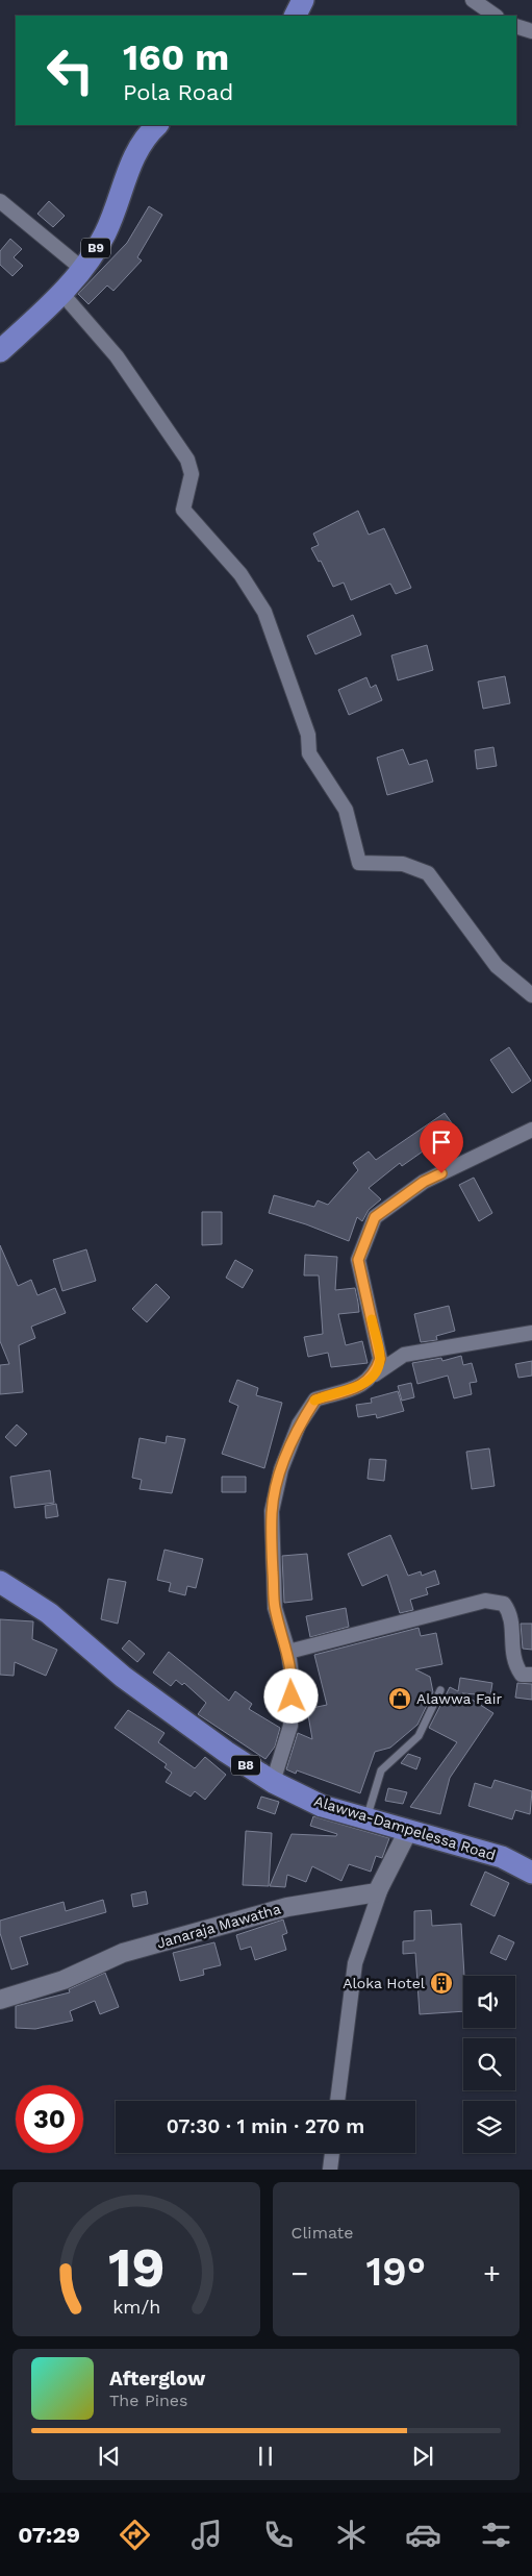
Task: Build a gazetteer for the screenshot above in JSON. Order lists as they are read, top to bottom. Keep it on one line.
{"streets":{"main road":["B9","B8","Alawwa-Dampelessa Road"],"street":["Janaraja Mawatha"]},"places":{"shop":["Alawwa Fair"],"building":["Aloka Hotel"]},"page":{"turn":["160 m","Pola Road"],"limit":"30","trip":"07:30 · 1 min · 270 m","tile":"Climate","heat":["−","19°","+"],"song":["Afterglow","The Pines"],"tabs":"07:29","gauge":["19","km/h"]}}
